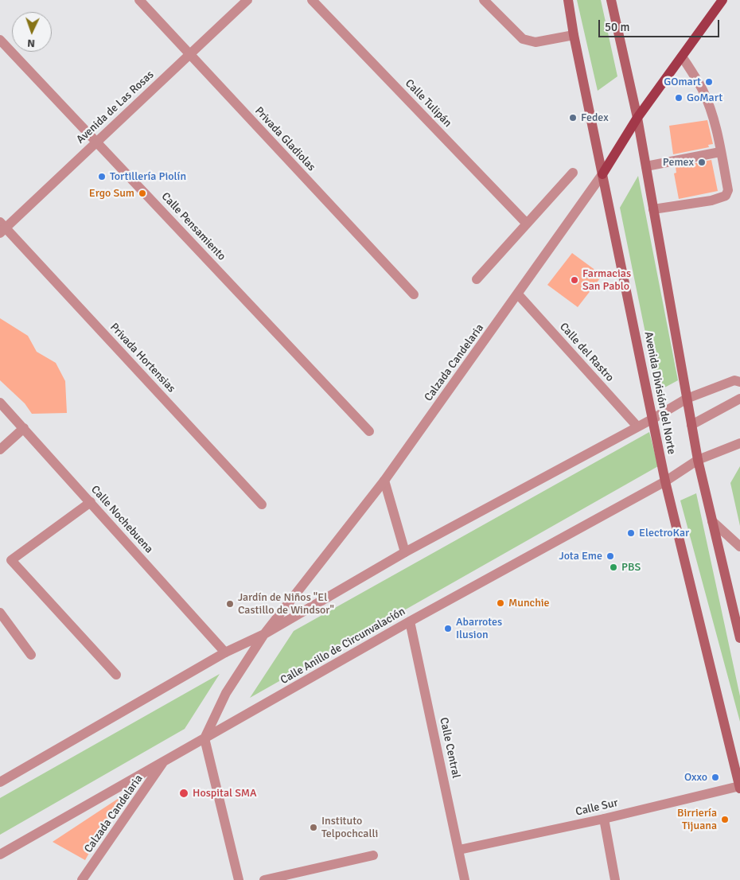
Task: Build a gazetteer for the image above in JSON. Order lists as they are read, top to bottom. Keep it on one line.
{"streets":{"main road":["Calzada Candelaria","Avenida División del Norte"],"street":["Calle Tulipán","Avenida de Las Rosas","Privada Gladiolas","Calle Pensamiento","Calle del Rastro","Privada Hortensias","Calle Nochebuena","Calle Anillo de Circunvalación","Calle Central","Calle Sur"]},"crossings":[["Avenida de Las Rosas","Privada Gladiolas"],["Avenida de Las Rosas","Calle Pensamiento"],["Avenida de Las Rosas","Privada Hortensias"],["Calle del Rastro","Calzada Candelaria"],["Calzada Candelaria","Avenida División del Norte"],["Calzada Candelaria","Calle Anillo de Circunvalación"],["Avenida División del Norte","Calle Anillo de Circunvalación"],["Avenida División del Norte","Calle Sur"],["Calle Anillo de Circunvalación","Calle Central"],["Calle Central","Calle Sur"]],"places":["GOmart","GoMart","Fedex","Pemex","Tortillería Piolín","Ergo Sum","Farmacias San Pablo","ElectroKar","Jota Eme","PBS","Munchie","Jardín de Niños \"El Castillo de Windsor\"","Abarrotes Ilusion","Oxxo","Hospital SMA","Birriería Tijuana","Instituto Telpochcalli"],"scale_bar":"50 m","north":"bottom"}
